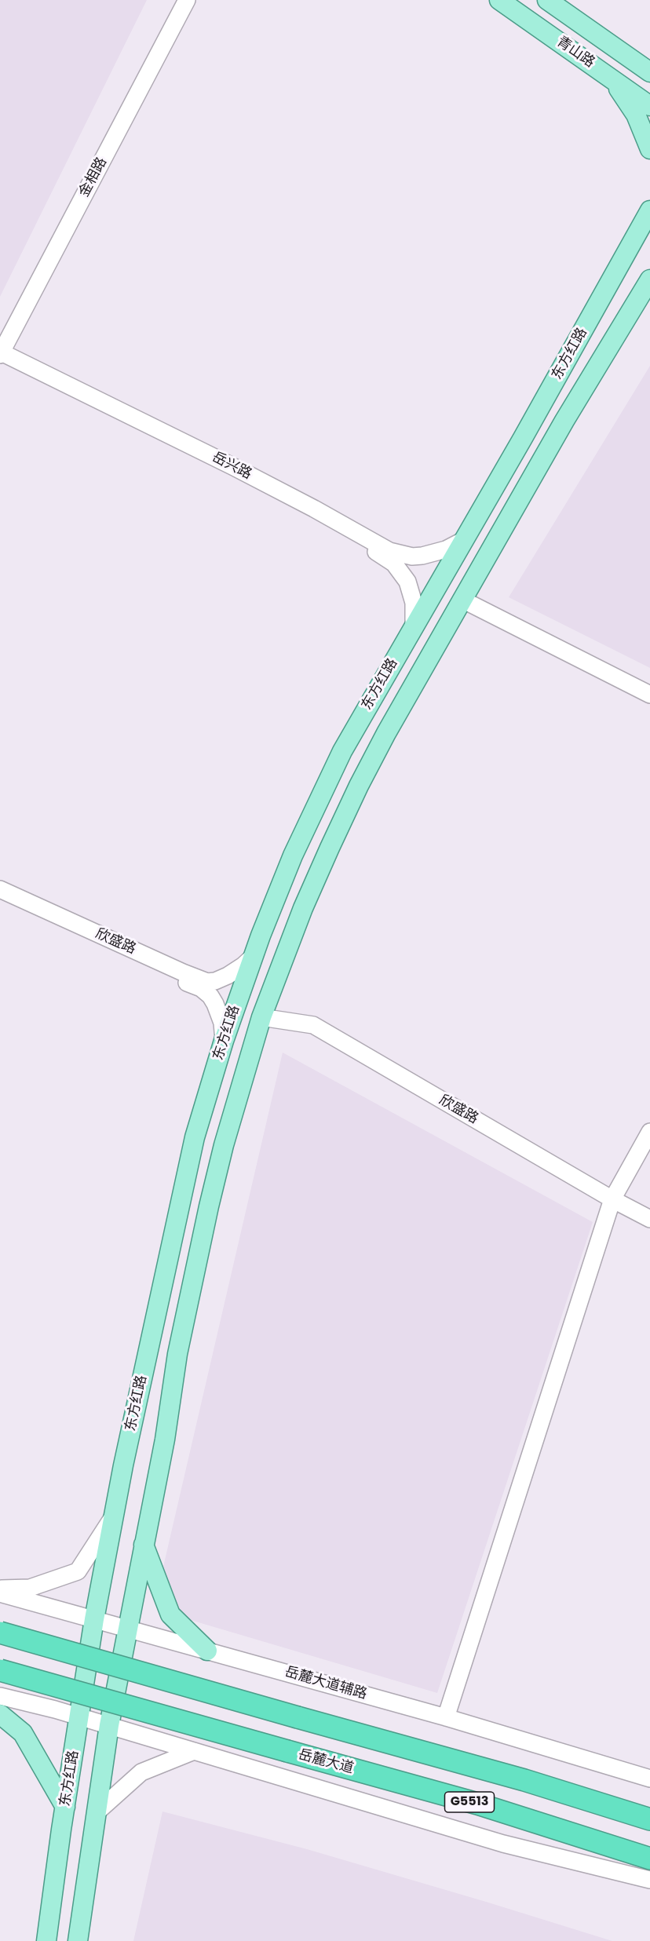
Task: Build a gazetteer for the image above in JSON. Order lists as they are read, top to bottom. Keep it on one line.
{"streets":{"highway":["岳麓大道","G5513"],"main road":["青山路","东方红路"],"street":["金相路","岳兴路","欣盛路","岳麓大道辅路"]},"crossings":[["金相路","岳兴路"],["东方红路","岳兴路"],["东方红路","欣盛路"],["东方红路","岳麓大道辅路"]]}
